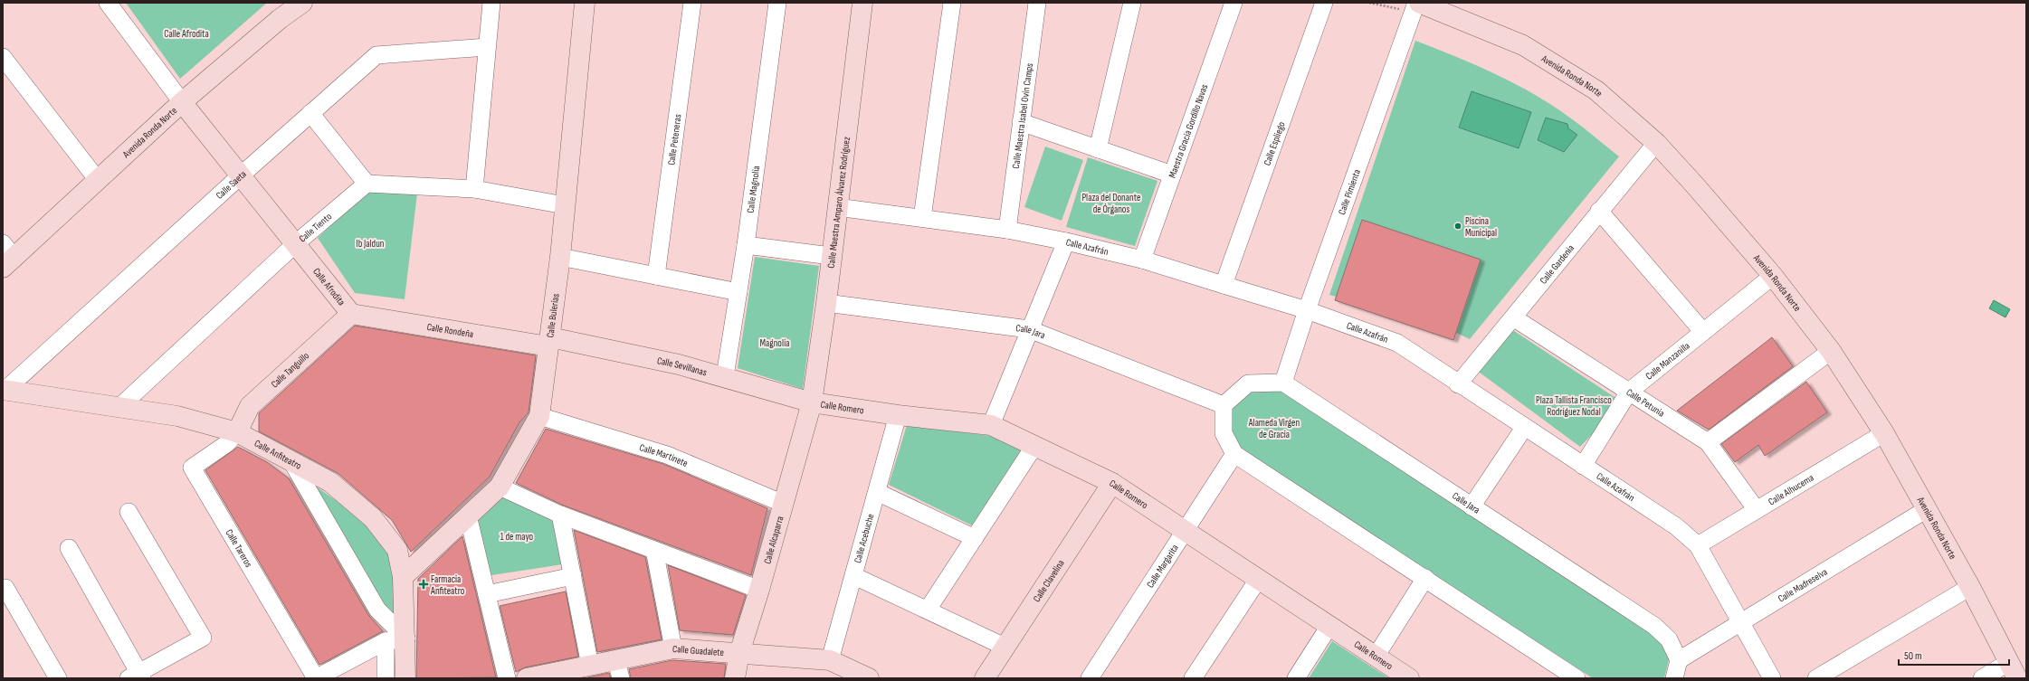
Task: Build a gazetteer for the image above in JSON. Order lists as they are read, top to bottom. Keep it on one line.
{"streets":{"street":["Avenida Ronda Norte","Calle Maestra Isabel Ovín Camps","Maestra Gracia Gordillo Navas","Calle Peteneras","Calle Espliego","Calle Saeta","Calle Magnolia","Calle Pimienta","Calle Maestra Amparo Álvarez Rodríguez","Calle Tiento","Calle Azafrán","Calle Gardenia","Calle Afrodita","Calle Bulerías","Calle Rondeña","Calle Jara","Calle Manzanilla","Calle Sevillanas","Calle Tanguillo","Calle Petunia","Calle Romero","Calle Anfiteatro","Calle Martinete","Calle Alhucema","Calle Acebuche","Calle Alcaparra","Calle Tareros","Calle Margarita","Calle Clavelina","Calle Madreselva","Calle Guadalete"]},"crossings":[["Avenida Ronda Norte","Calle Pimienta"],["Avenida Ronda Norte","Calle Gardenia"],["Avenida Ronda Norte","Calle Afrodita"],["Avenida Ronda Norte","Calle Manzanilla"],["Avenida Ronda Norte","Calle Alhucema"],["Avenida Ronda Norte","Calle Madreselva"],["Calle Maestra Isabel Ovín Camps","Calle Azafrán"],["Maestra Gracia Gordillo Navas","Calle Azafrán"],["Calle Espliego","Calle Azafrán"],["Calle Saeta","Calle Afrodita"],["Calle Saeta","Calle Anfiteatro"],["Calle Magnolia","Calle Sevillanas"],["Calle Pimienta","Calle Azafrán"],["Calle Pimienta","Calle Jara"],["Calle Maestra Amparo Álvarez Rodríguez","Calle Azafrán"],["Calle Maestra Amparo Álvarez Rodríguez","Calle Jara"],["Calle Maestra Amparo Álvarez Rodríguez","Calle Sevillanas"],["Calle Maestra Amparo Álvarez Rodríguez","Calle Romero"],["Calle Maestra Amparo Álvarez Rodríguez","Calle Alcaparra"],["Calle Tiento","Calle Afrodita"],["Calle Tiento","Calle Anfiteatro"],["Calle Azafrán","Calle Gardenia"],["Calle Azafrán","Calle Manzanilla"],["Calle Azafrán","Calle Alhucema"],["Calle Azafrán","Calle Madreselva"],["Calle Gardenia","Calle Petunia"],["Calle Afrodita","Calle Rondeña"],["Calle Afrodita","Calle Tanguillo"],["Calle Bulerías","Calle Rondeña"],["Calle Bulerías","Calle Sevillanas"],["Calle Bulerías","Calle Anfiteatro"],["Calle Bulerías","Calle Martinete"],["Calle Rondeña","Calle Sevillanas"],["Calle Rondeña","Calle Tanguillo"],["Calle Jara","Calle Madreselva"],["Calle Manzanilla","Calle Petunia"],["Calle Sevillanas","Calle Romero"],["Calle Sevillanas","Calle Alcaparra"],["Calle Tanguillo","Calle Anfiteatro"],["Calle Tanguillo","Calle Tareros"],["Calle Petunia","Calle Alhucema"],["Calle Romero","Calle Acebuche"],["Calle Romero","Calle Alcaparra"],["Calle Romero","Calle Margarita"],["Calle Romero","Calle Clavelina"],["Calle Anfiteatro","Calle Tareros"],["Calle Martinete","Calle Alcaparra"],["Calle Acebuche","Calle Guadalete"],["Calle Alcaparra","Calle Guadalete"]],"parks":["Calle Afrodita","Plaza del Donante de Órganos","Ib Jaldun","Magnolia","Plaza Tallista Francisco Rodríguez Nodal","Alameda Virgen de Gracia","1 de mayo"],"places":{"other":["Piscina Municipal"],"health":["Farmacia Anfiteatro"]},"scale_bar":"50 m"}
